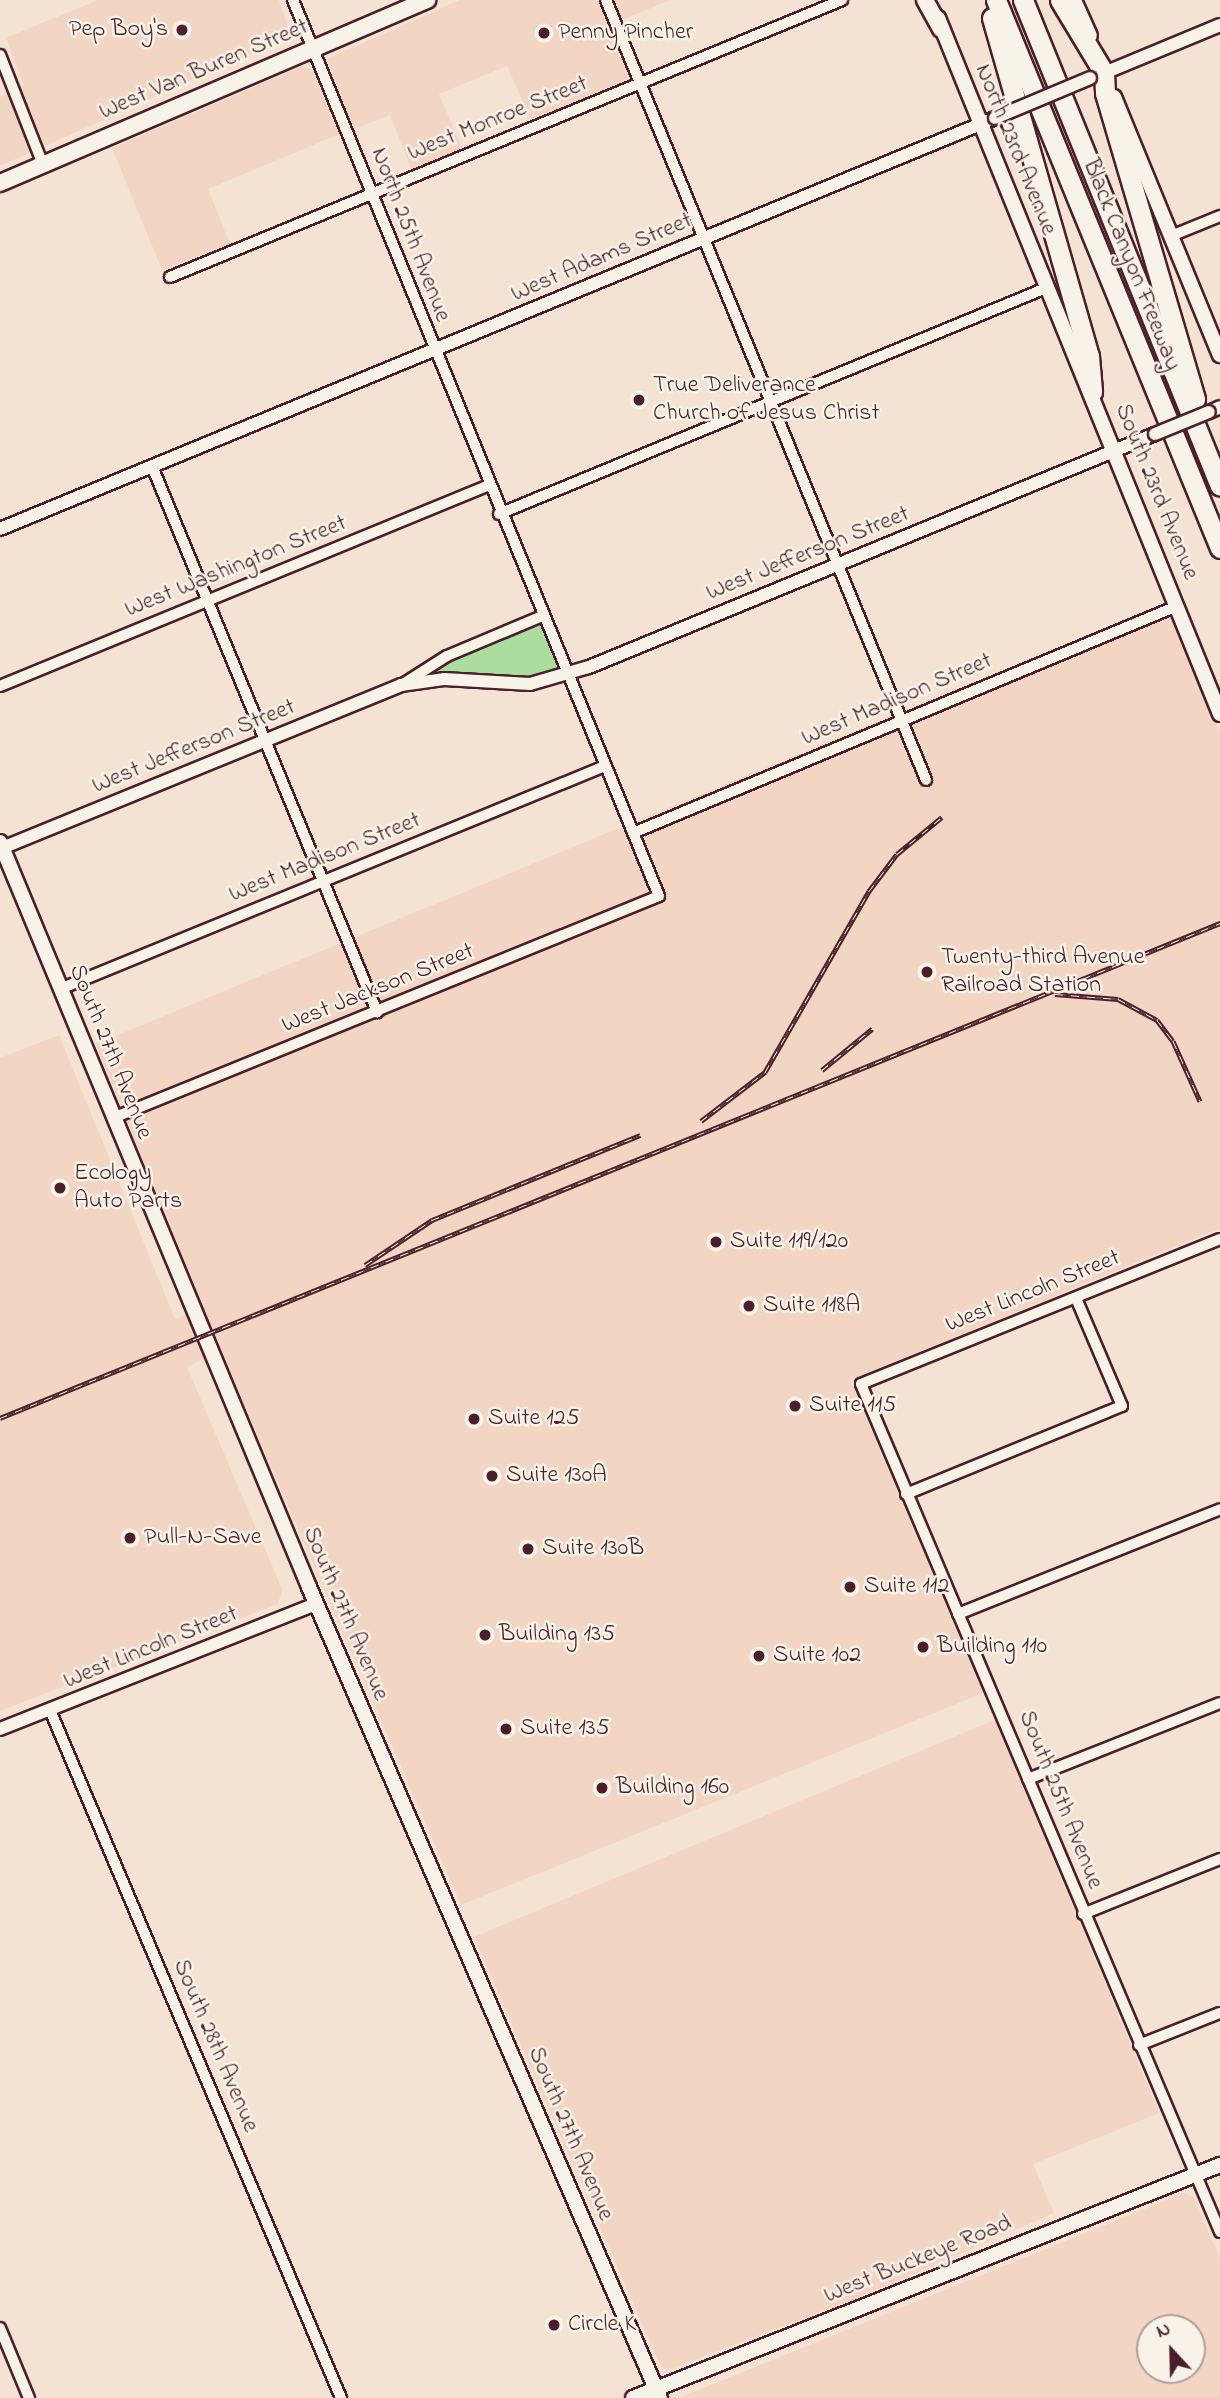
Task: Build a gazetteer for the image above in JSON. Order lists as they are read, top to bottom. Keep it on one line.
{"streets":{"highway":["Black Canyon Freeway"],"main road":["West Van Buren Street","North 23rd Avenue","South 23rd Avenue","South 27th Avenue","West Buckeye Road"],"street":["West Monroe Street","North 25th Avenue","West Adams Street","West Jefferson Street","West Washington Street","West Madison Street","West Jackson Street","West Lincoln Street","South 25th Avenue","South 28th Avenue"]},"crossings":[["West Van Buren Street","North 25th Avenue"],["West Monroe Street","North 25th Avenue"],["North 23rd Avenue","West Adams Street"],["North 23rd Avenue","South 23rd Avenue"],["North 25th Avenue","West Adams Street"],["North 25th Avenue","West Washington Street"],["South 23rd Avenue","West Jefferson Street"],["South 23rd Avenue","West Madison Street"],["West Jefferson Street","South 27th Avenue"],["West Madison Street","West Jackson Street"],["West Madison Street","South 27th Avenue"],["West Jackson Street","South 27th Avenue"],["South 27th Avenue","West Lincoln Street"],["South 27th Avenue","West Buckeye Road"],["West Lincoln Street","South 25th Avenue"],["West Lincoln Street","South 28th Avenue"],["South 25th Avenue","West Buckeye Road"]],"places":["Pep Boy's","Penny Pincher","True Deliverance Church of Jesus Christ","Twenty-third Avenue Railroad Station","Ecology Auto Parts","Suite 119/120","Suite 118A","Suite 115","Suite 125","Suite 130A","Pull-N-Save","Suite 130B","Suite 112","Building 135","Building 110","Suite 102","Suite 135","Building 160","Circle K"],"north":"top"}
